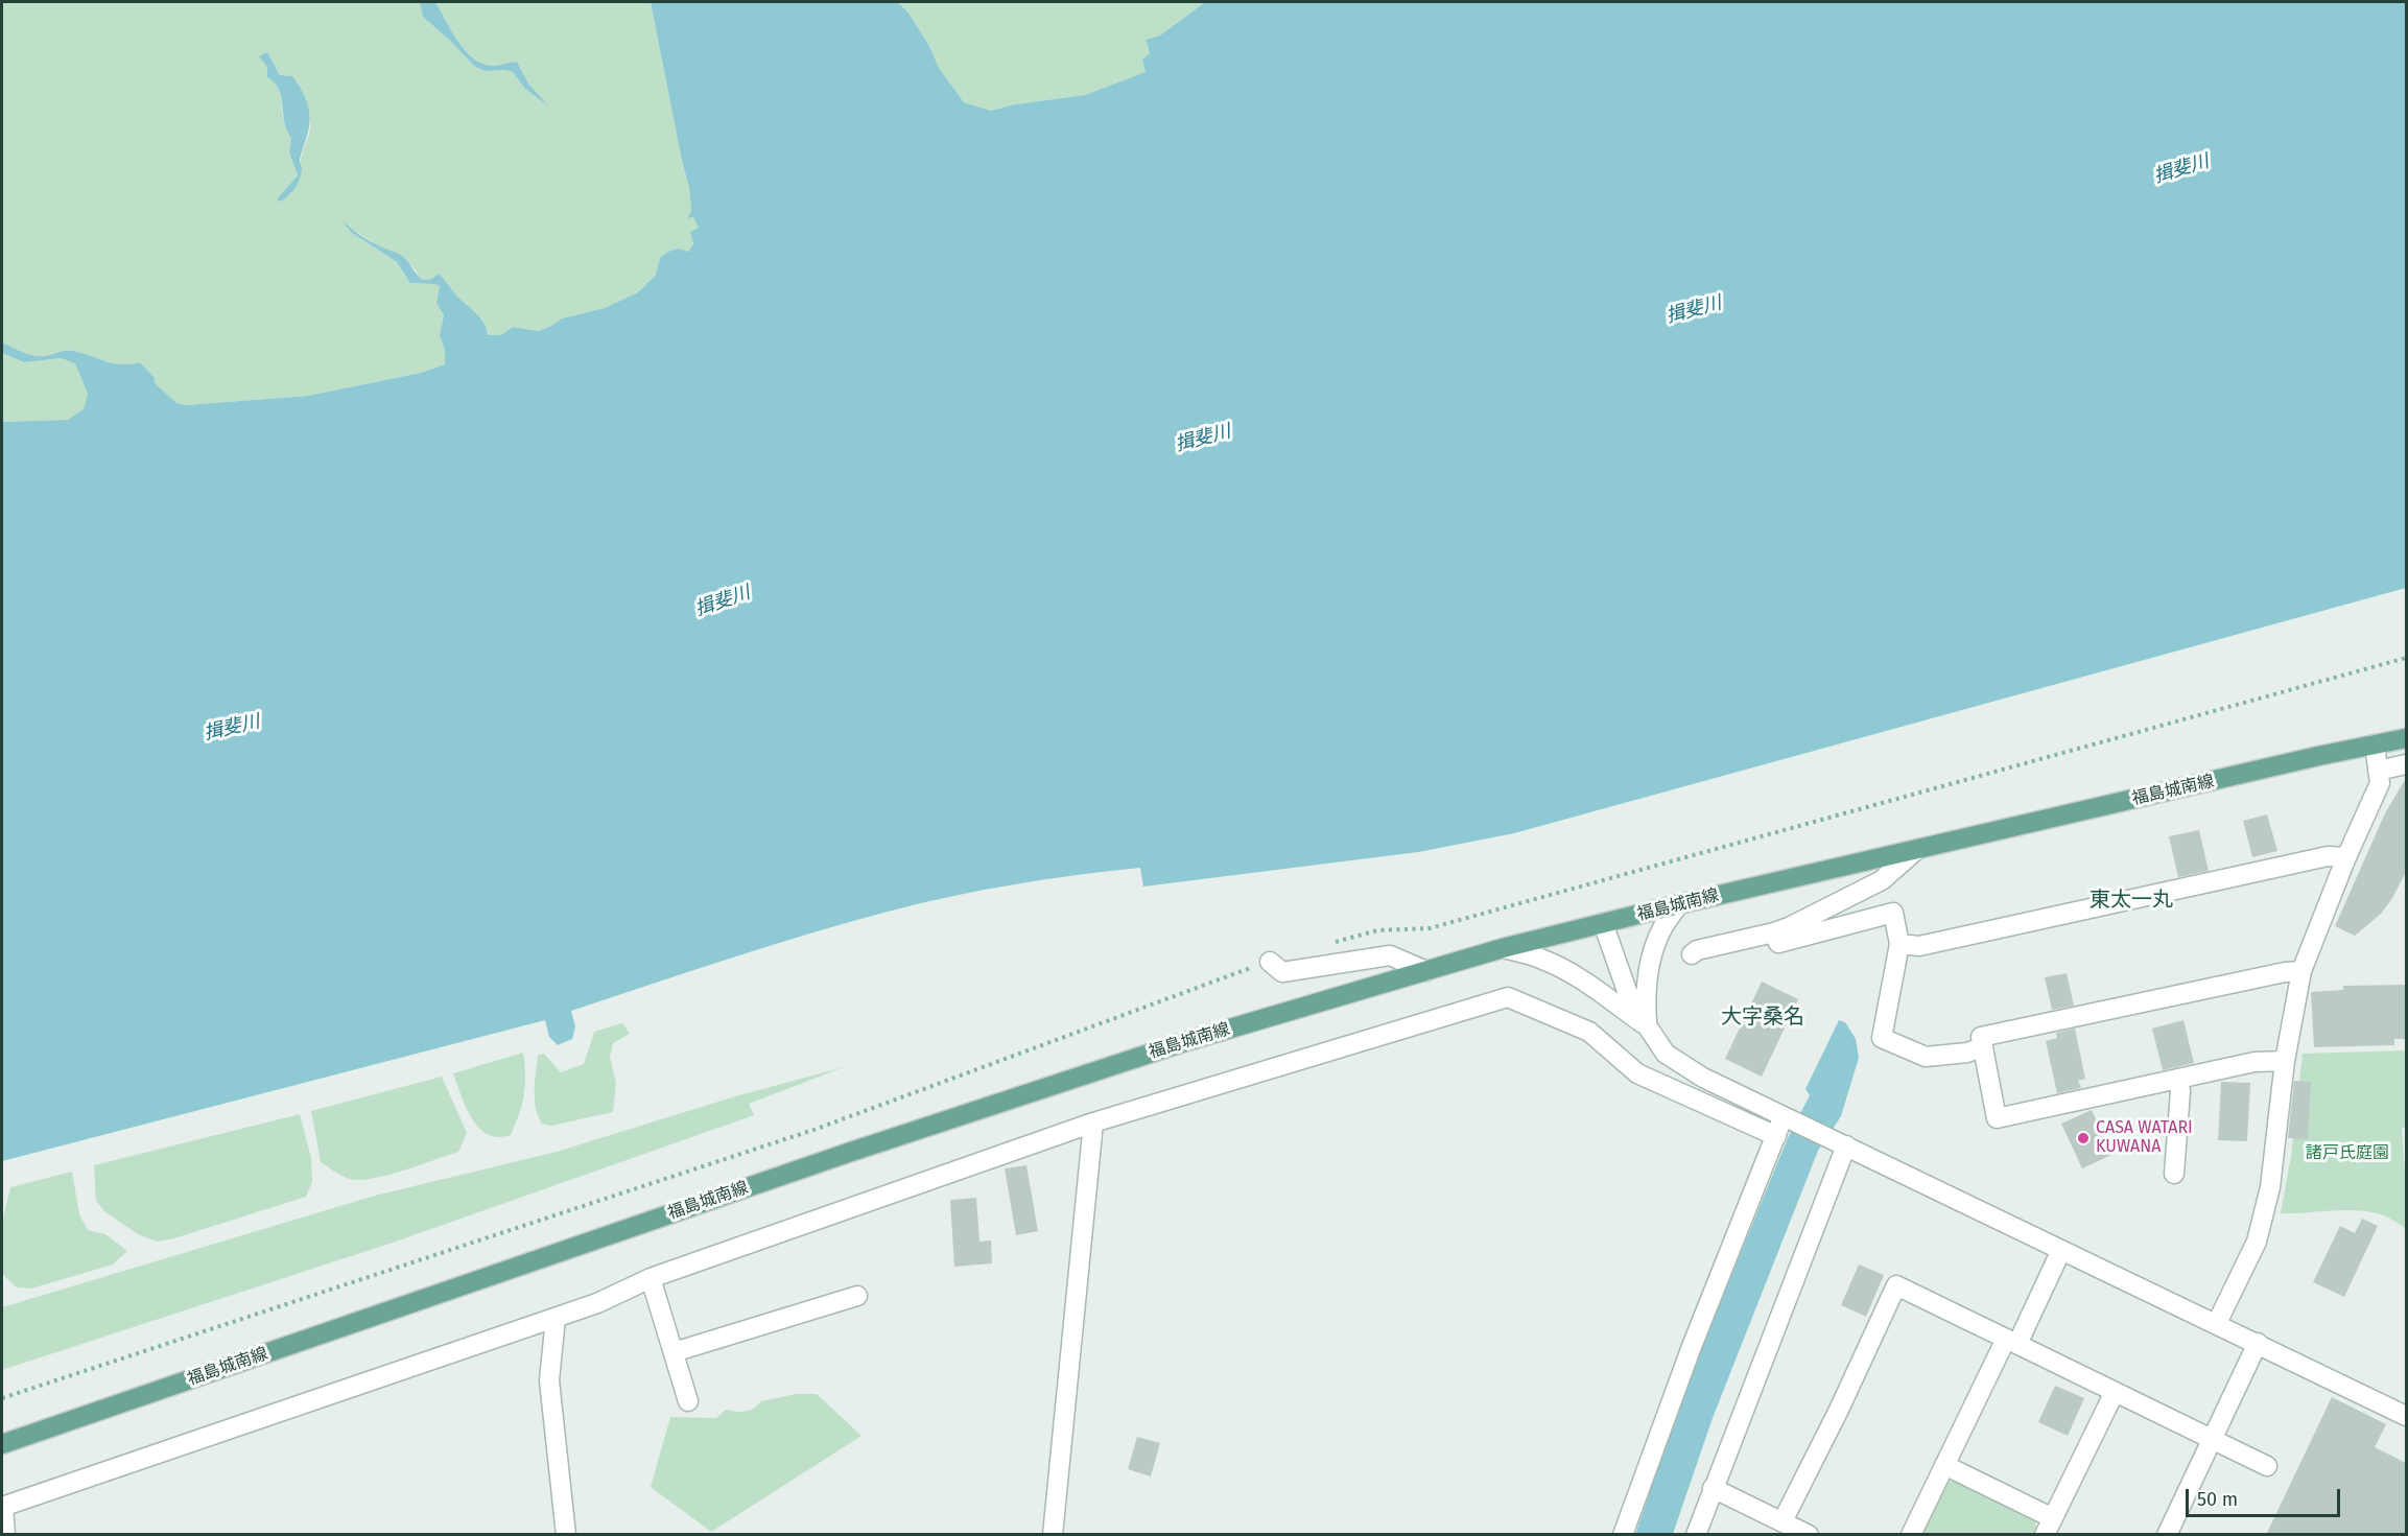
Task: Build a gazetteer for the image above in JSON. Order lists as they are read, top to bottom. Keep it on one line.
{"streets":{"main road":["福島城南線"]},"districts":["東太一丸","大字桑名"],"water":["揖斐川"],"parks":["諸戸氏庭園"],"places":["CASA WATARI KUWANA"],"scale_bar":"50 m"}
